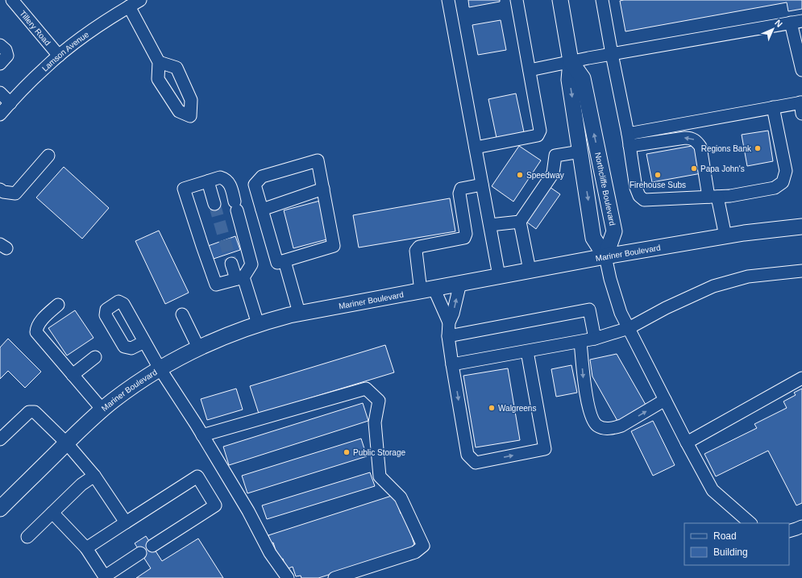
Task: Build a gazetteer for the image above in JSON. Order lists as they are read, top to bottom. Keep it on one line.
{"streets":{"main road":["Northcliffe Boulevard","Mariner Boulevard"],"street":["Tillery Road","Lamson Avenue"]},"crossings":[["Tillery Road","Lamson Avenue"],["Northcliffe Boulevard","Mariner Boulevard"]],"places":["Regions Bank","Papa John's","Speedway","Firehouse Subs","Walgreens","Public Storage"],"legend":["Road","Building"],"north":"top right"}
